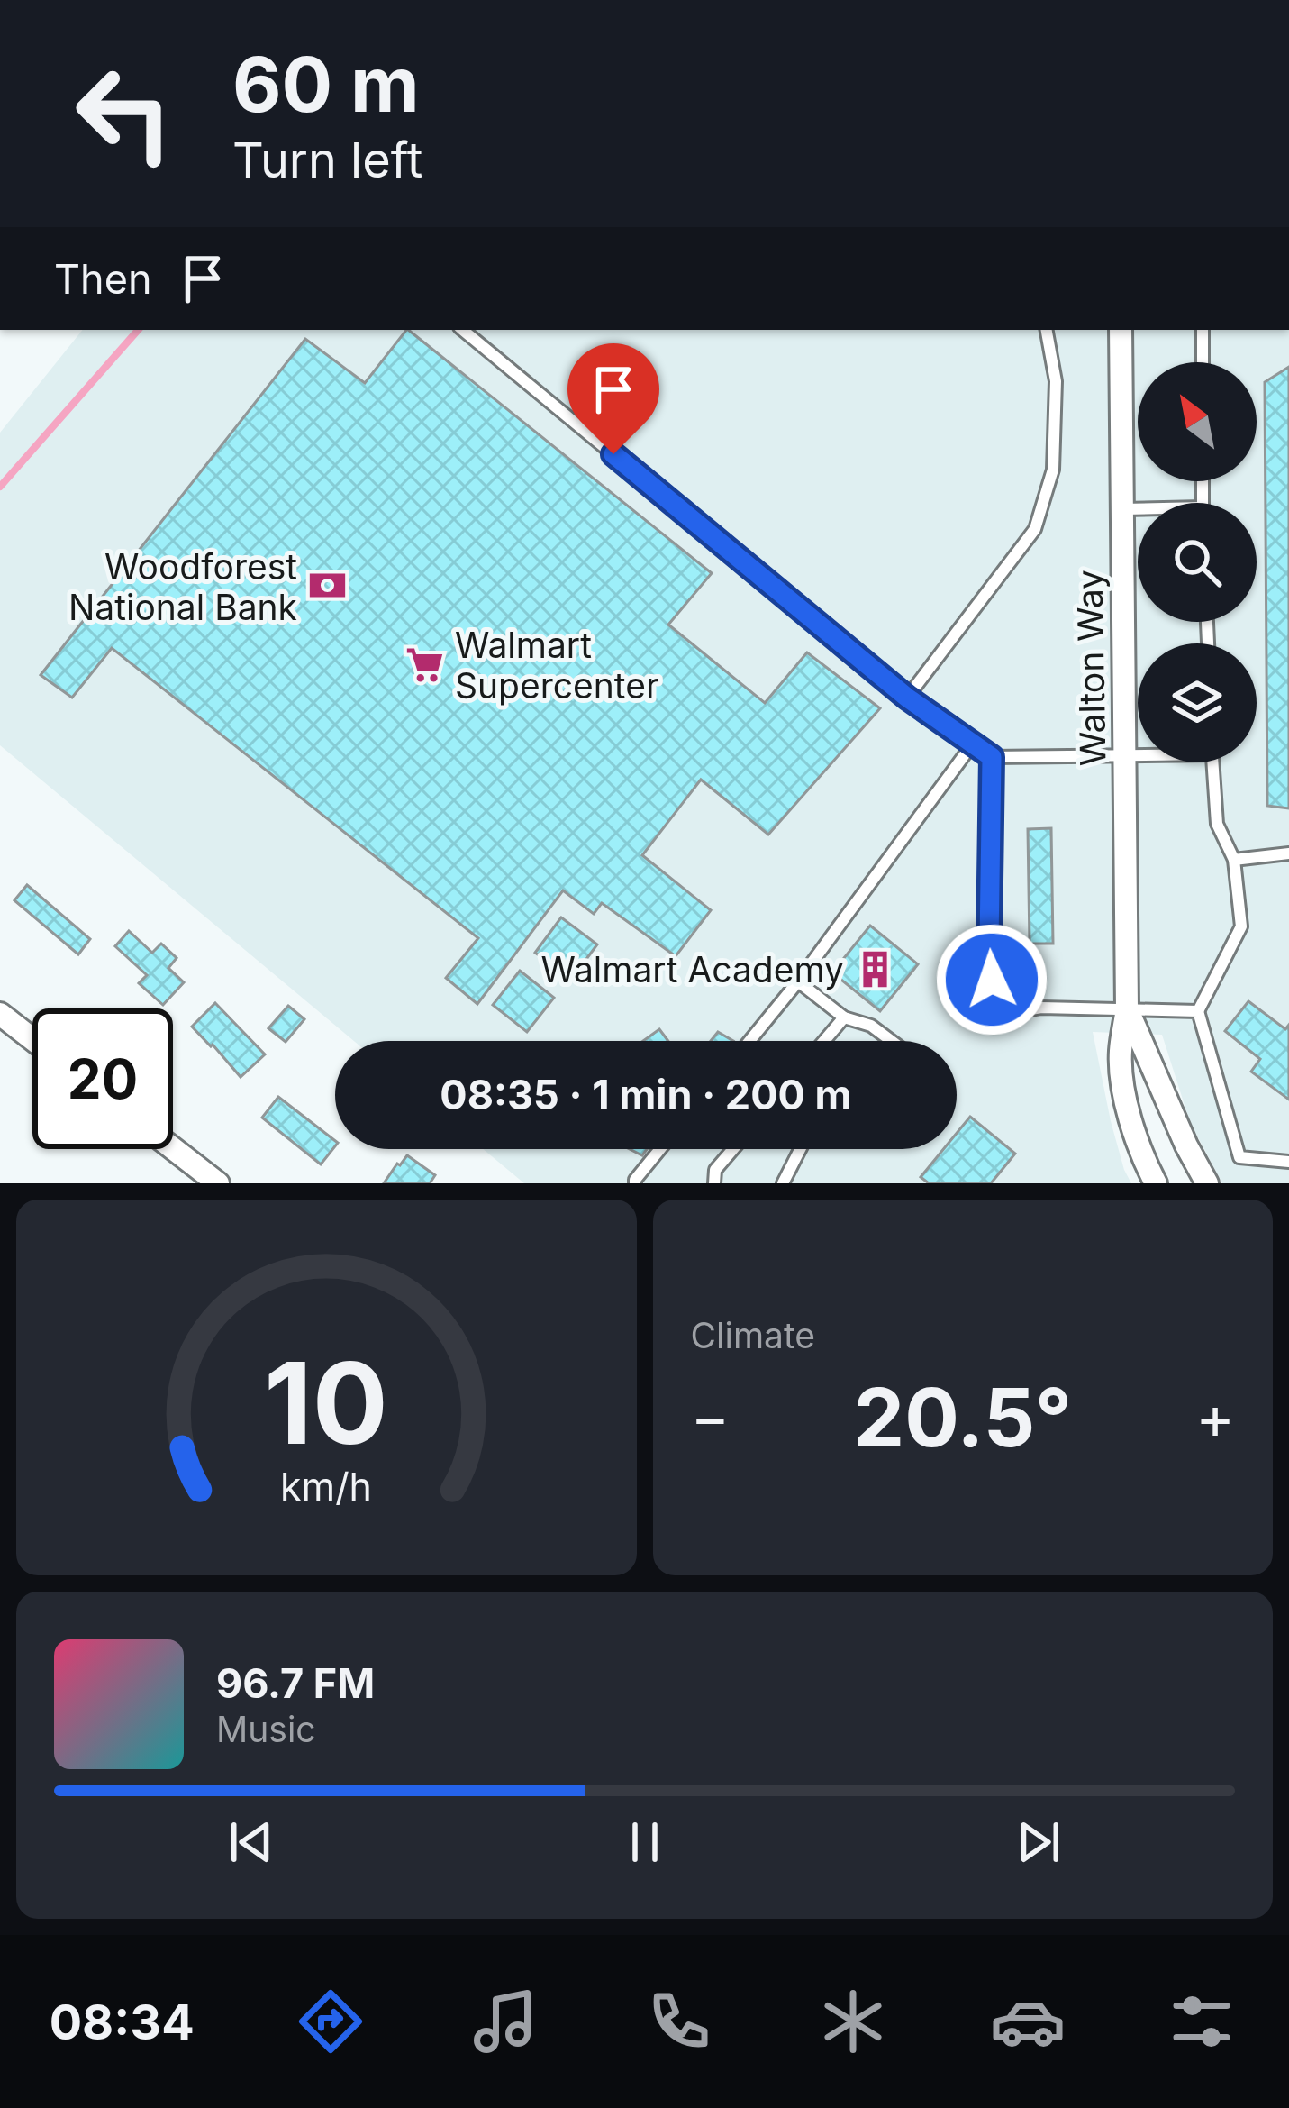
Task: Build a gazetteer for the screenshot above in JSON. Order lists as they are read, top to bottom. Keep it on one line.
{"streets":{"street":["Walton Way"]},"places":{"bank":["Woodforest National Bank"],"supermarket":["Walmart Supercenter"],"building":["Walmart Academy"]},"north":"top left","page":{"turn":["60 m","Turn left"],"then":"Then","limit":"20","trip":"08:35 · 1 min · 200 m","tile":"Climate","heat":["−","20.5°","+"],"song":["96.7 FM","Music"],"tabs":"08:34","gauge":["10","km/h"]}}
